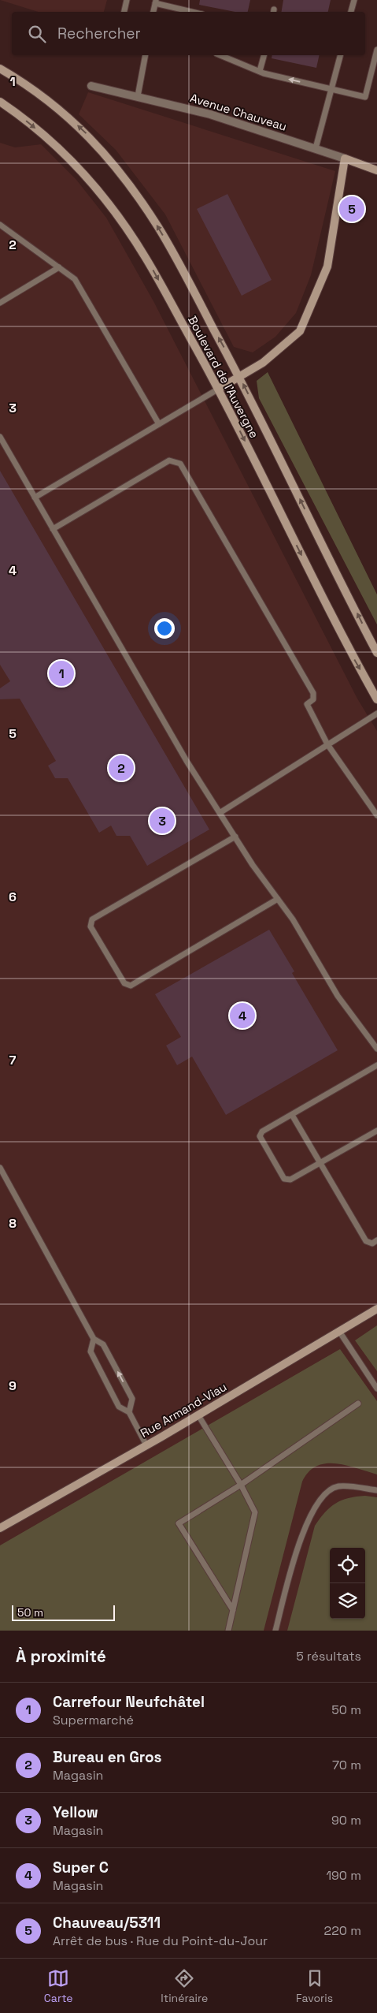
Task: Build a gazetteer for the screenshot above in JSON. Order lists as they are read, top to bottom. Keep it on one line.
{"streets":{"main road":["Avenue Chauveau","Boulevard de l'Auvergne","Rue Armand-Viau"]},"scale_bar":"50 m","page":{"search":"Rechercher","pins":["5","1","2","3","4"],"scale":"50 m","heading":["À proximité","5 résultats"],"list":[{"mark":"1","name":"Carrefour Neufchâtel","note":"Supermarché","value":"50 m"},{"mark":"2","name":"Bureau en Gros","note":"Magasin","value":"70 m"},{"mark":"3","name":"Yellow","note":"Magasin","value":"90 m"},{"mark":"4","name":"Super C","note":"Magasin","value":"190 m"},{"mark":"5","name":"Chauveau/5311","note":"Arrêt de bus · Rue du Point-du-Jour","value":"220 m"}],"nav":["Carte","Itinéraire","Favoris"]},"grid":{"rows":["1","2","3","4","5","6","7","8","9"]}}
